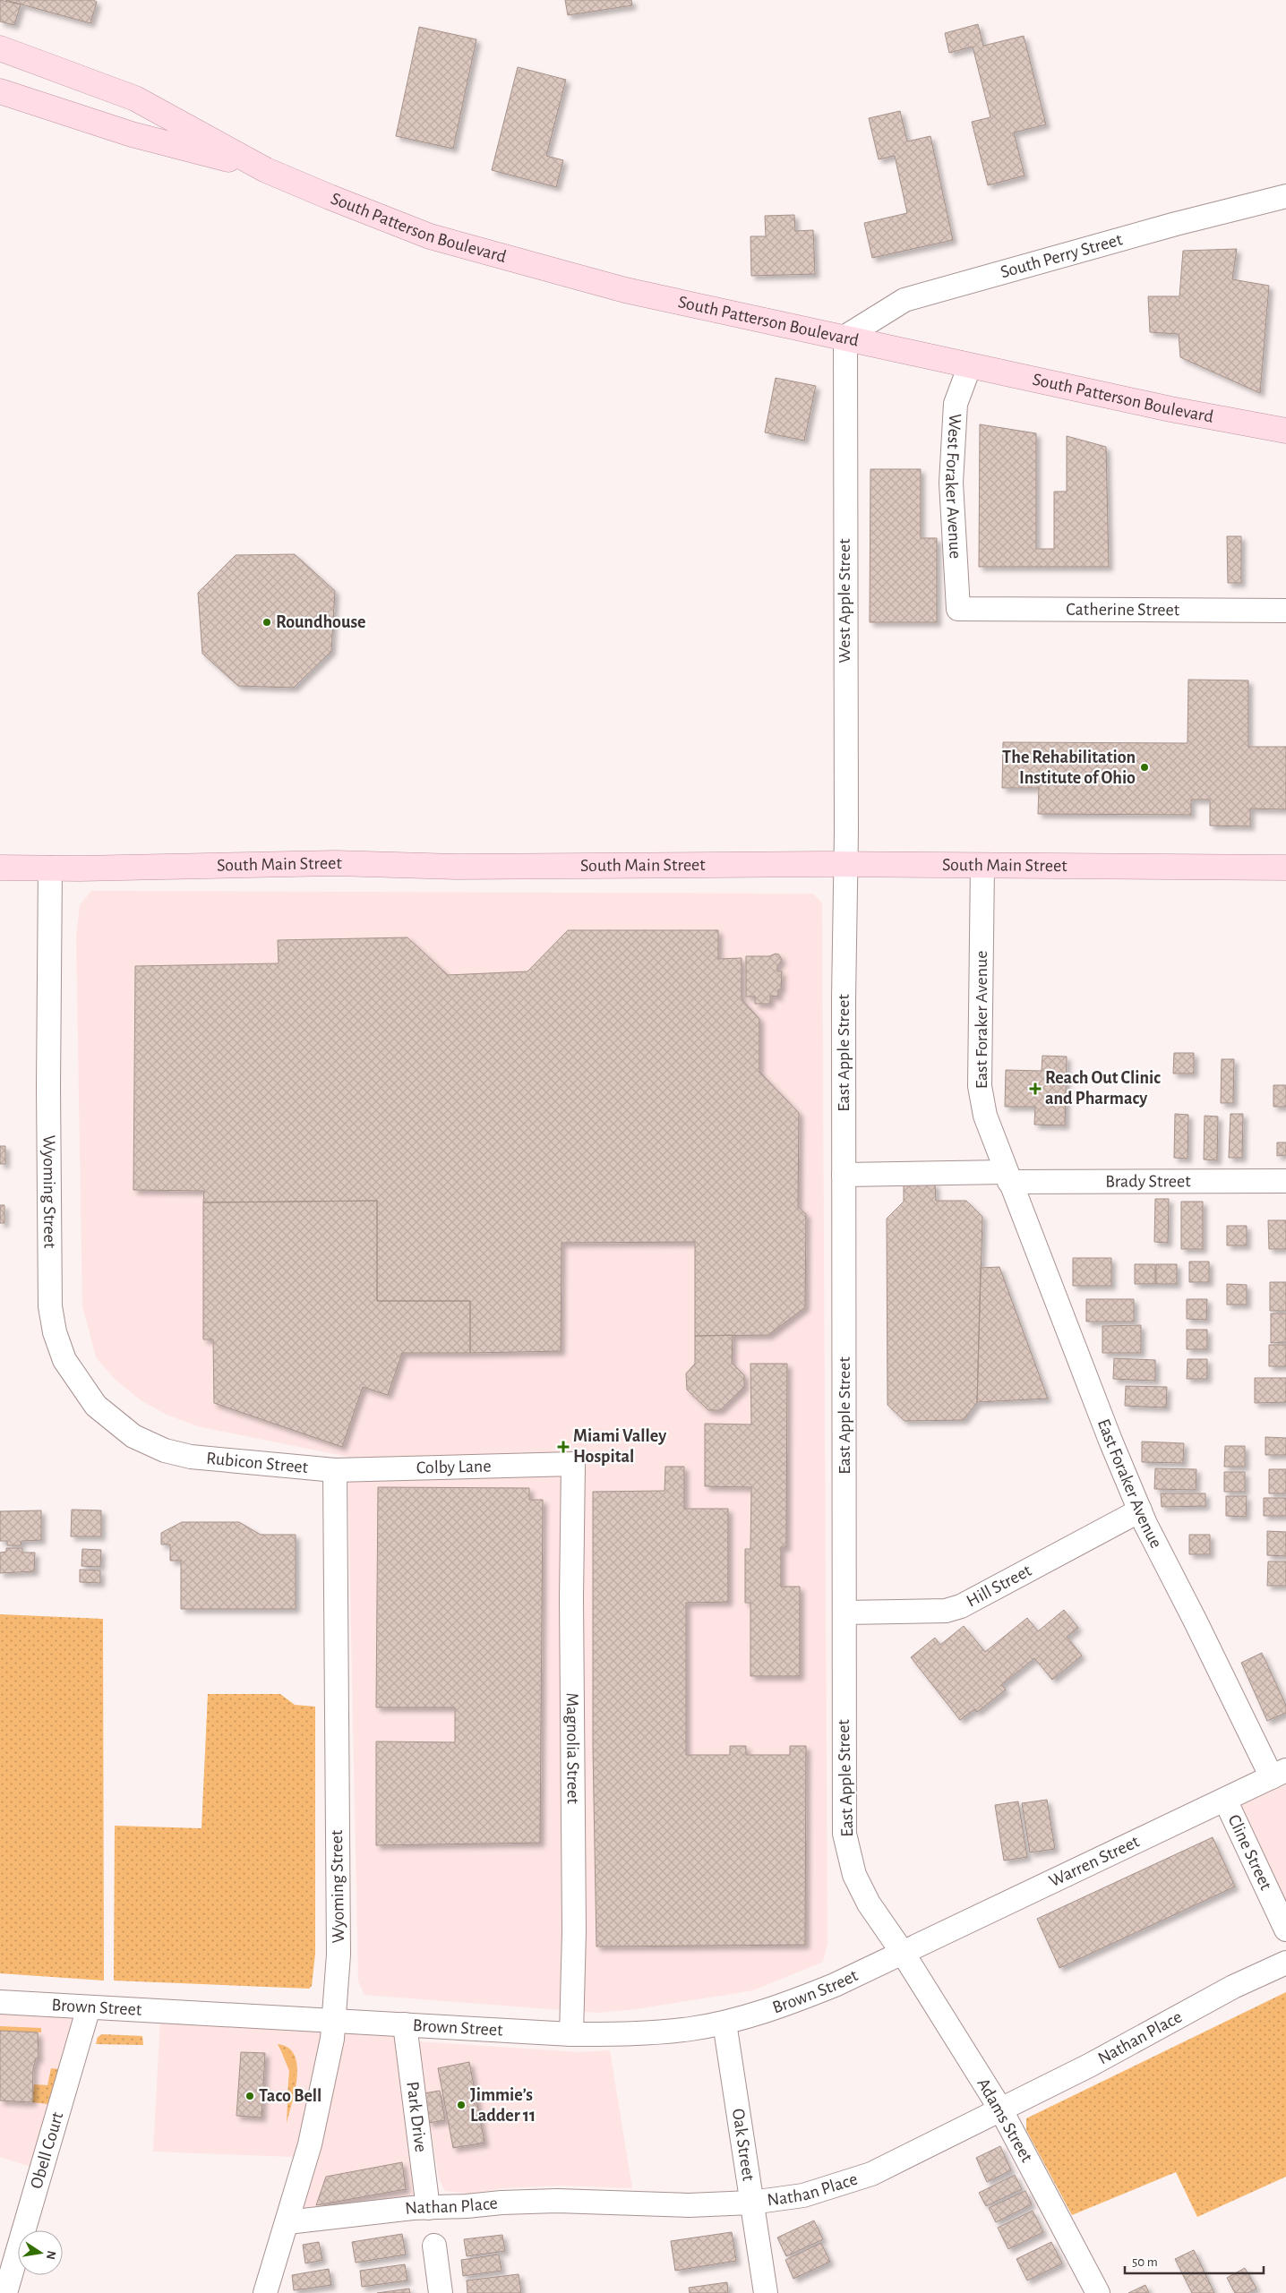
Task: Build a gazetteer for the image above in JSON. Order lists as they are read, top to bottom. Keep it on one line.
{"streets":{"main road":["South Patterson Boulevard","South Main Street"],"street":["South Perry Street","West Foraker Avenue","West Apple Street","Catherine Street","East Foraker Avenue","East Apple Street","Brady Street","Wyoming Street","Rubicon Street","Colby Lane","Hill Street","Magnolia Street","Cline Street","Warren Street","Brown Street","Nathan Place","Park Drive","Adams Street","Oak Street","Obell Court"]},"crossings":[["South Patterson Boulevard","South Perry Street"],["South Patterson Boulevard","West Foraker Avenue"],["South Patterson Boulevard","West Apple Street"],["South Perry Street","West Apple Street"],["West Foraker Avenue","Catherine Street"],["West Apple Street","South Main Street"],["West Apple Street","East Apple Street"],["South Main Street","East Foraker Avenue"],["South Main Street","East Apple Street"],["South Main Street","Wyoming Street"],["East Foraker Avenue","Brady Street"],["East Foraker Avenue","Hill Street"],["East Foraker Avenue","Warren Street"],["East Apple Street","Brady Street"],["East Apple Street","Hill Street"],["East Apple Street","Warren Street"],["East Apple Street","Brown Street"],["East Apple Street","Adams Street"],["Wyoming Street","Rubicon Street"],["Wyoming Street","Colby Lane"],["Wyoming Street","Brown Street"],["Wyoming Street","Nathan Place"],["Rubicon Street","Colby Lane"],["Colby Lane","Magnolia Street"],["Magnolia Street","Brown Street"],["Cline Street","Warren Street"],["Warren Street","Brown Street"],["Warren Street","Adams Street"],["Brown Street","Park Drive"],["Brown Street","Adams Street"],["Brown Street","Oak Street"],["Brown Street","Obell Court"],["Nathan Place","Park Drive"],["Nathan Place","Adams Street"],["Nathan Place","Oak Street"]],"places":{"other":["Roundhouse","The Rehabilitation Institute of Ohio","Taco Bell","Jimmie’s Ladder 11"],"health":["Reach Out Clinic and Pharmacy","Miami Valley Hospital"]},"scale_bar":"50 m","north":"right"}
